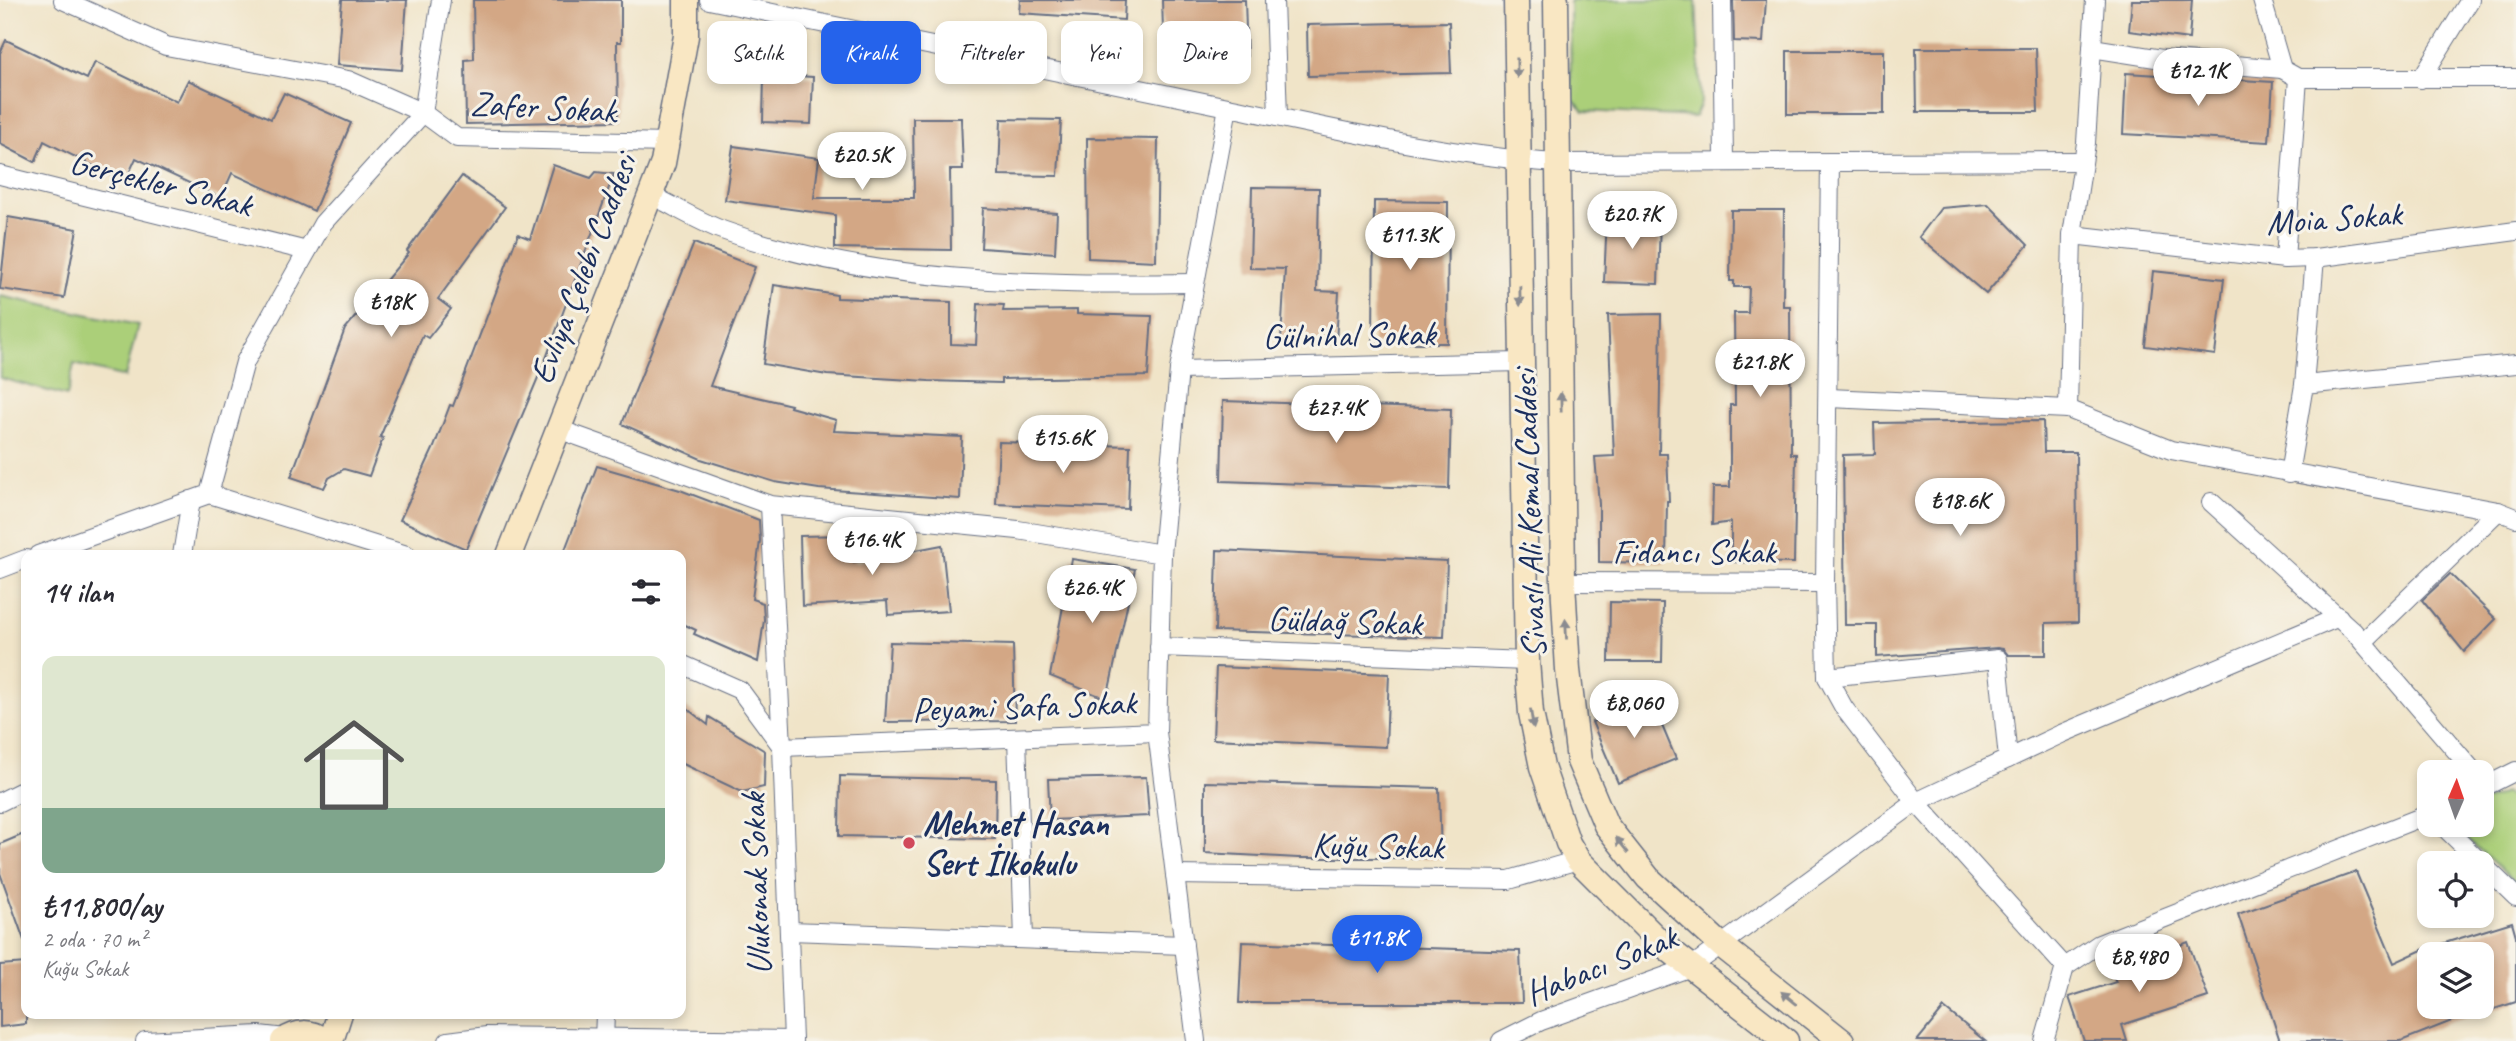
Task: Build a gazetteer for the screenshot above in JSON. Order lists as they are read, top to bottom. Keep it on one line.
{"streets":{"main road":["Evliya Çelebi Caddesi","Sivaslı Ali Kemal Caddesi"],"street":["Zafer Sokak","Gerçekler Sokak","Moia Sokak","Gülnihal Sokak","Fidancı Sokak","Güldağ Sokak","Peyami Safa Sokak","Kuğu Sokak","Ulukonak Sokak","Habacı Sokak"]},"crossings":[["Zafer Sokak","Evliya Çelebi Caddesi"],["Gülnihal Sokak","Sivaslı Ali Kemal Caddesi"],["Gülnihal Sokak","Peyami Safa Sokak"],["Sivaslı Ali Kemal Caddesi","Fidancı Sokak"],["Sivaslı Ali Kemal Caddesi","Güldağ Sokak"],["Sivaslı Ali Kemal Caddesi","Kuğu Sokak"],["Sivaslı Ali Kemal Caddesi","Habacı Sokak"],["Güldağ Sokak","Peyami Safa Sokak"],["Peyami Safa Sokak","Ulukonak Sokak"]],"places":["Mehmet Hasan Sert İlkokulu"],"north":"top","page":{"chip":["Satılık","Kiralık","Filtreler","Yeni","Daire"],"price":["₺12.1K","₺20.5K","₺20.7K","₺11.3K","₺18K","₺21.8K","₺27.4K","₺15.6K","₺18.6K","₺16.4K","₺26.4K","₺8,060","₺11.8K","₺8,480"],"heading":"14 ilan","list":[{"name":"₺11,800/ay","note":"2 oda · 70 m² · Kuğu Sokak"}]}}
